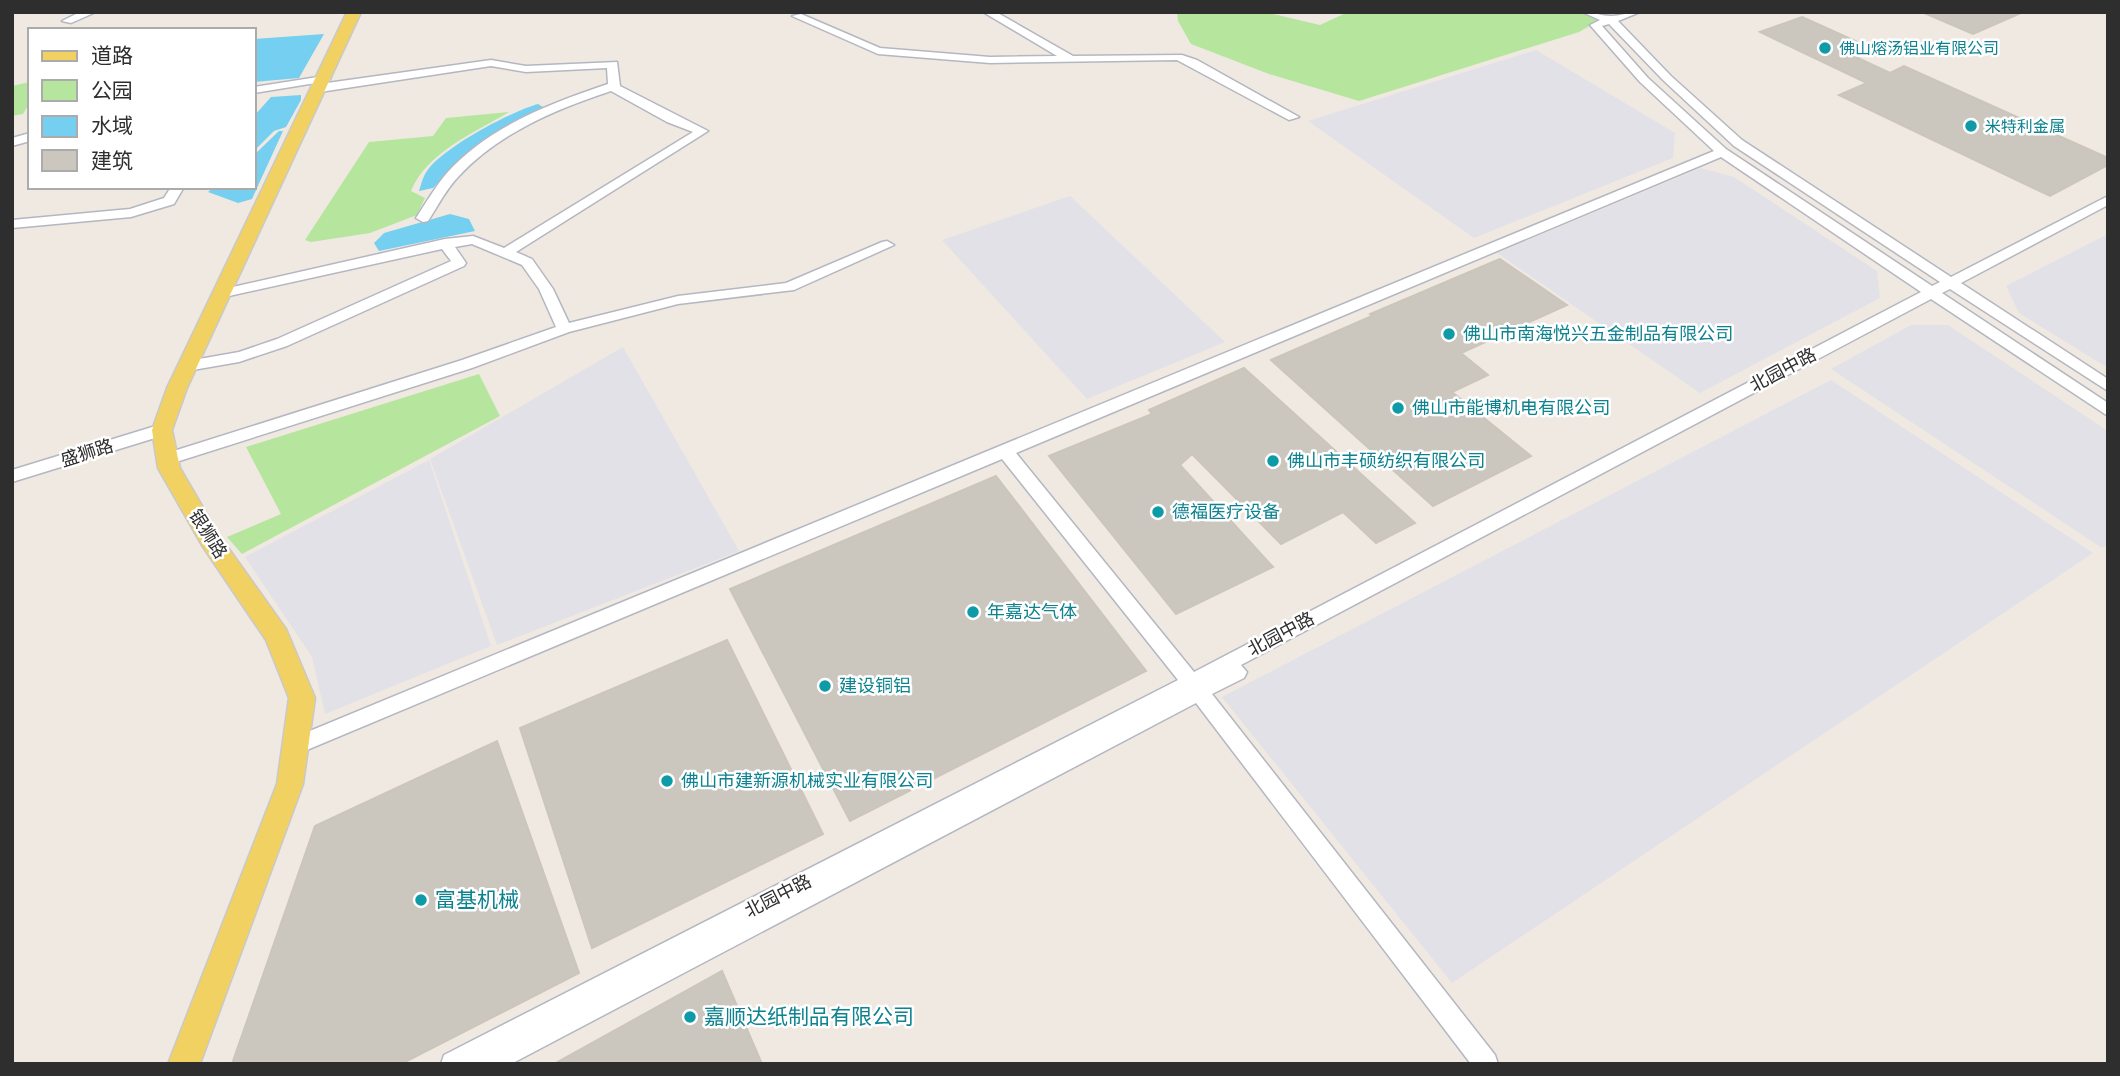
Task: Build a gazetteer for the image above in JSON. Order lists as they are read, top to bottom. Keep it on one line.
{"streets":{"main road":["银狮路"],"street":["北园中路","盛狮路"]},"crossings":[["盛狮路","银狮路"]],"places":["佛山熔汤铝业有限公司","米特利金属","佛山市南海悦兴五金制品有限公司","佛山市能博机电有限公司","佛山市丰硕纺织有限公司","德福医疗设备","年嘉达气体","建设铜铝","佛山市建新源机械实业有限公司","富基机械","嘉顺达纸制品有限公司"],"legend":["道路","公园","水域","建筑"]}
